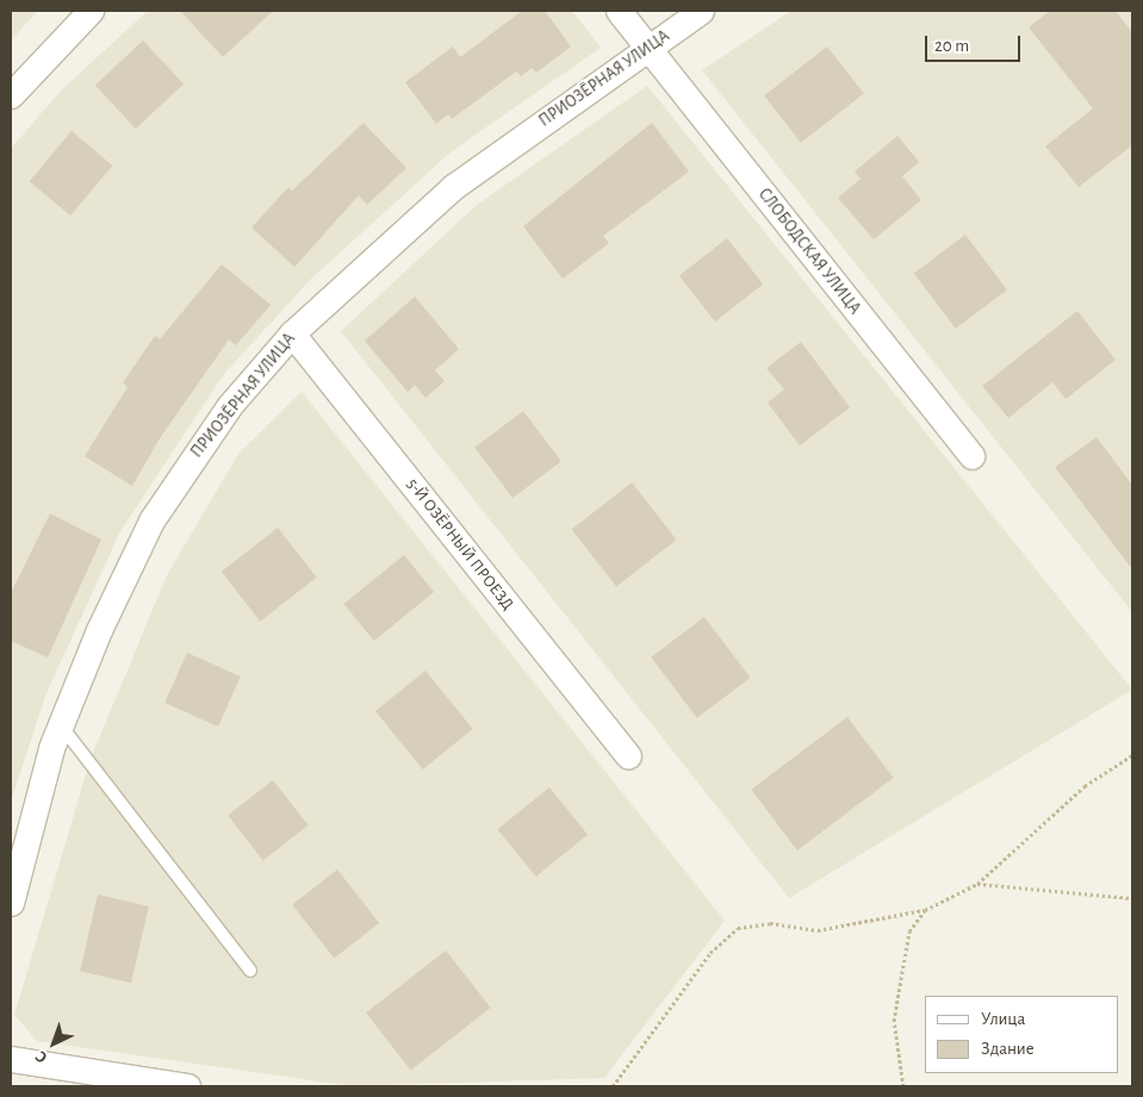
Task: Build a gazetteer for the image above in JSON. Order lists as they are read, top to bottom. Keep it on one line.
{"streets":{"street":["ПРИОЗЁРНАЯ УЛИЦА","СЛОБОДСКАЯ УЛИЦА","5-Й ОЗЁРНЫЙ ПРОЕЗД"]},"crossings":[["ПРИОЗЁРНАЯ УЛИЦА","СЛОБОДСКАЯ УЛИЦА"],["ПРИОЗЁРНАЯ УЛИЦА","5-Й ОЗЁРНЫЙ ПРОЕЗД"]],"legend":["Улица","Здание"],"scale_bar":"20 m","north":"bottom left"}
